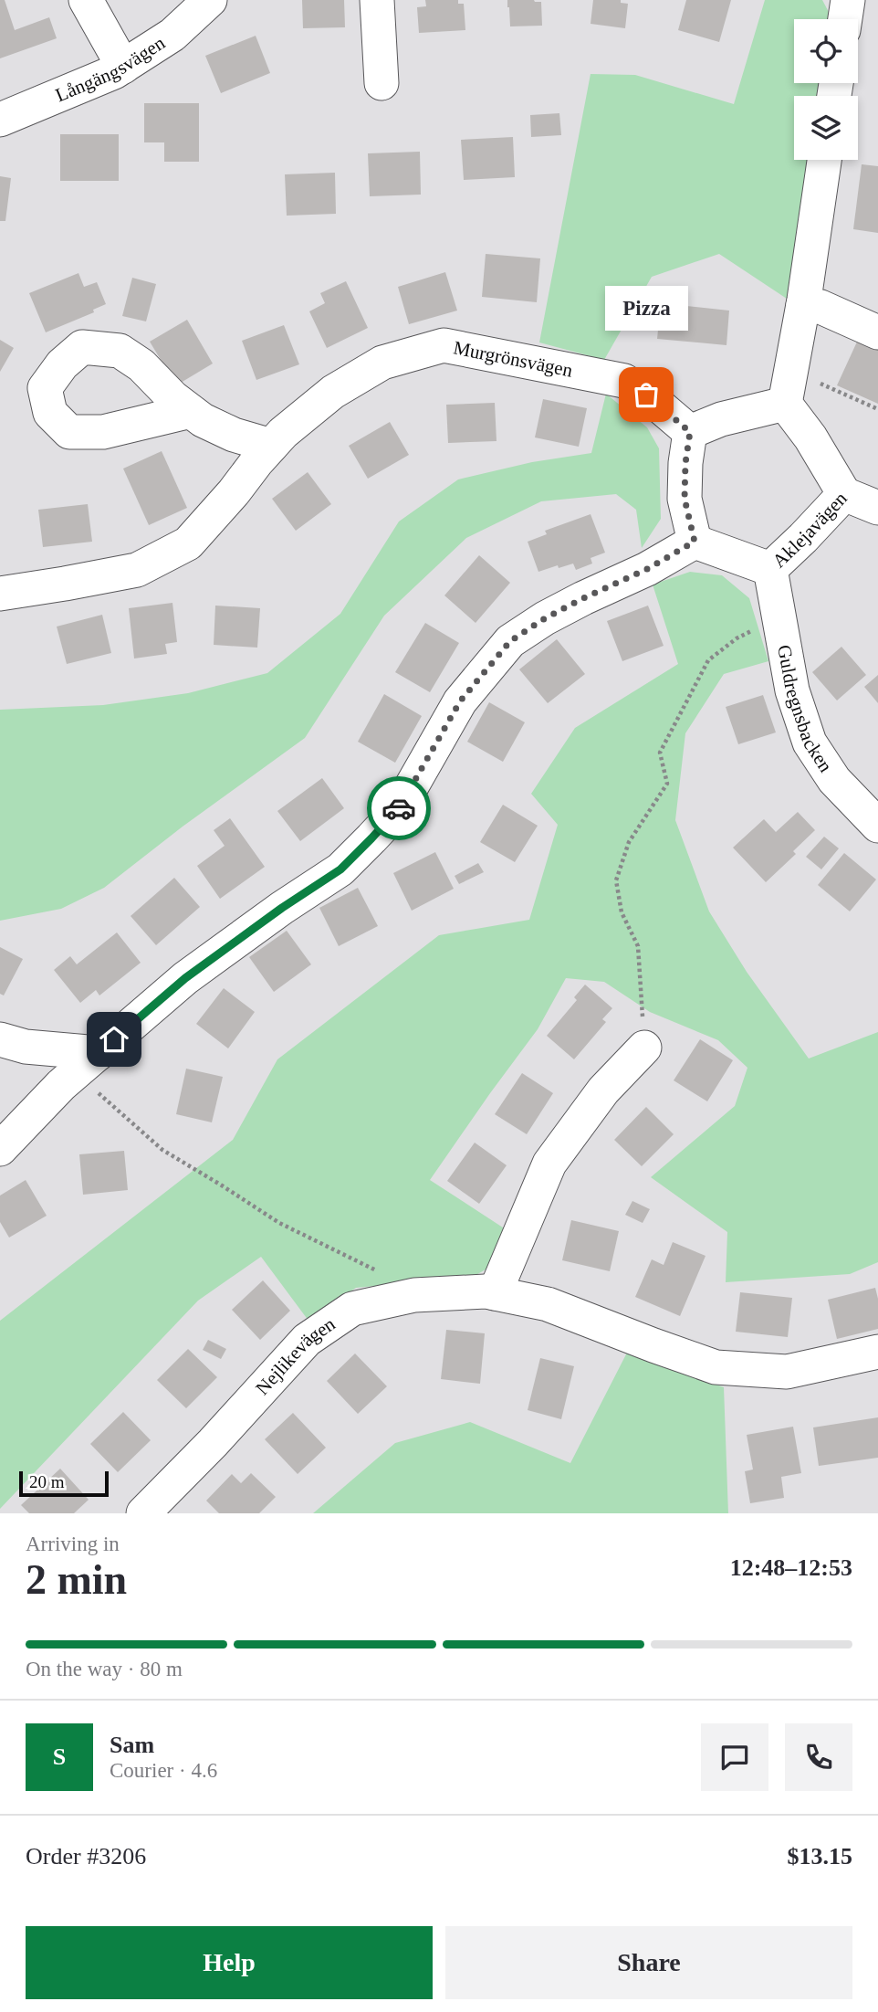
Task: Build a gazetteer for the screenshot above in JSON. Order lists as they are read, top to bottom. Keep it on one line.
{"streets":{"street":["Långängsvägen","Murgrönsvägen","Aklejavägen","Guldregnsbacken","Nejlikevägen"]},"crossings":[["Murgrönsvägen","Aklejavägen"],["Murgrönsvägen","Guldregnsbacken"],["Aklejavägen","Guldregnsbacken"]],"places":["Pizza"],"scale_bar":"20 m","page":{"bubble":"Pizza","scale":"20 m","heading":["2 min","Arriving in","12:48–12:53"],"panel":["Sam","Courier · 4.6","Order #3206","$13.15"],"bar":"On the way · 80 m","round":"S","buttons":["Help","Share"]}}
